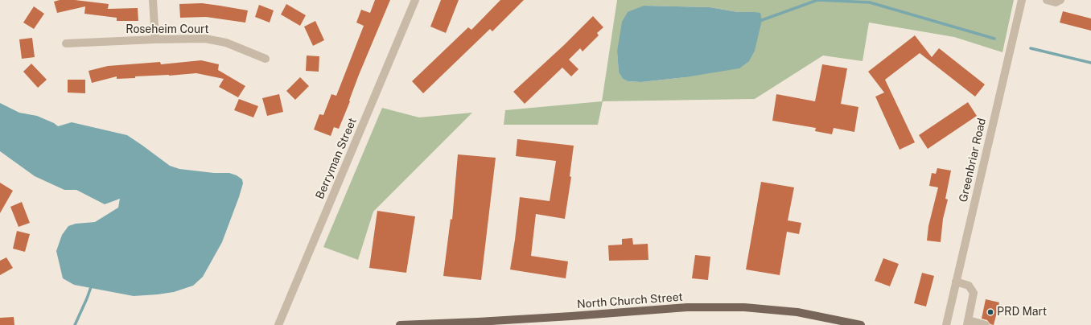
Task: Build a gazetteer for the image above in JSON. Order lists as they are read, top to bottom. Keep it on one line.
{"streets":{"main road":["North Church Street"],"street":["Roseheim Court","Berryman Street","Greenbriar Road"]},"places":["PRD Mart"]}
